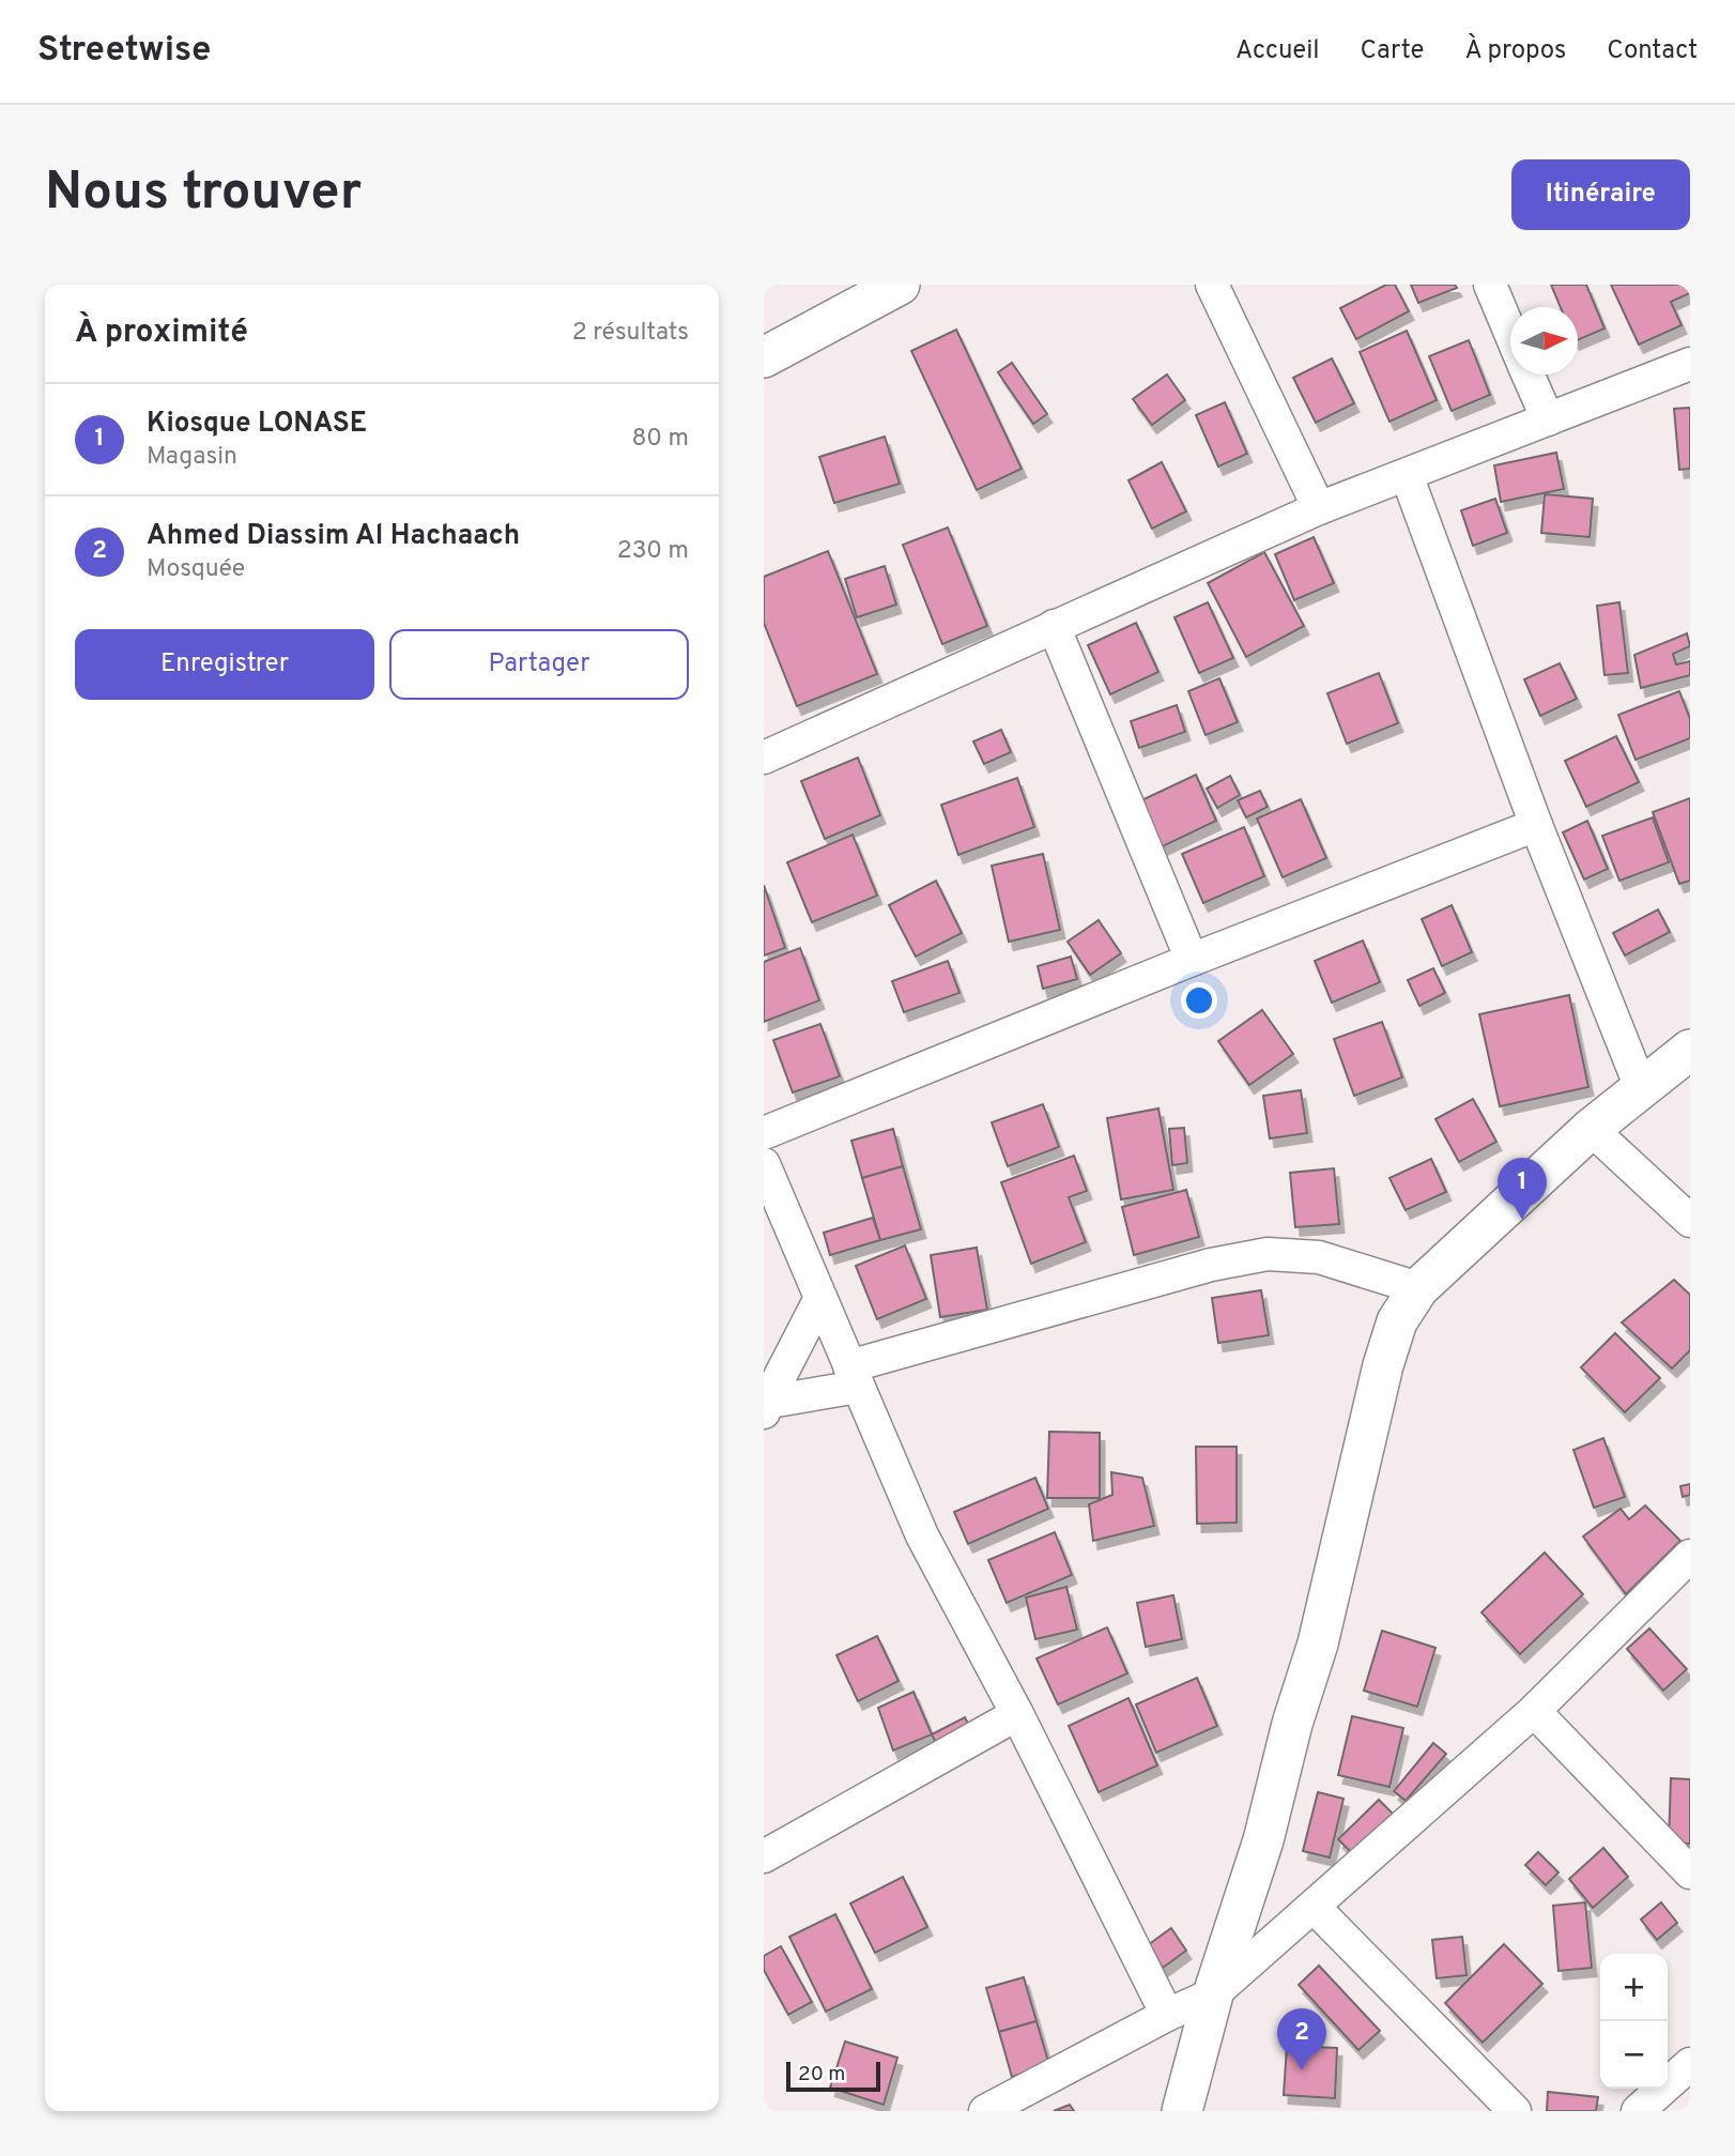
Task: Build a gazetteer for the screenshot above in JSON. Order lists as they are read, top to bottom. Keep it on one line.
{"scale_bar":"20 m","north":"right","page":{"header":"Streetwise","nav":["Accueil","Carte","À propos","Contact"],"buttons":["Itinéraire",["Enregistrer","Partager"]],"title":"Nous trouver","heading":["À proximité","2 résultats"],"list":[{"mark":"1","name":"Kiosque LONASE","note":"Magasin","value":"80 m"},{"mark":"2","name":"Ahmed Diassim Al Hachaach","note":"Mosquée","value":"230 m"}],"pins":["1","2"],"map_buttons":["+","−"],"scale":"20 m"}}
